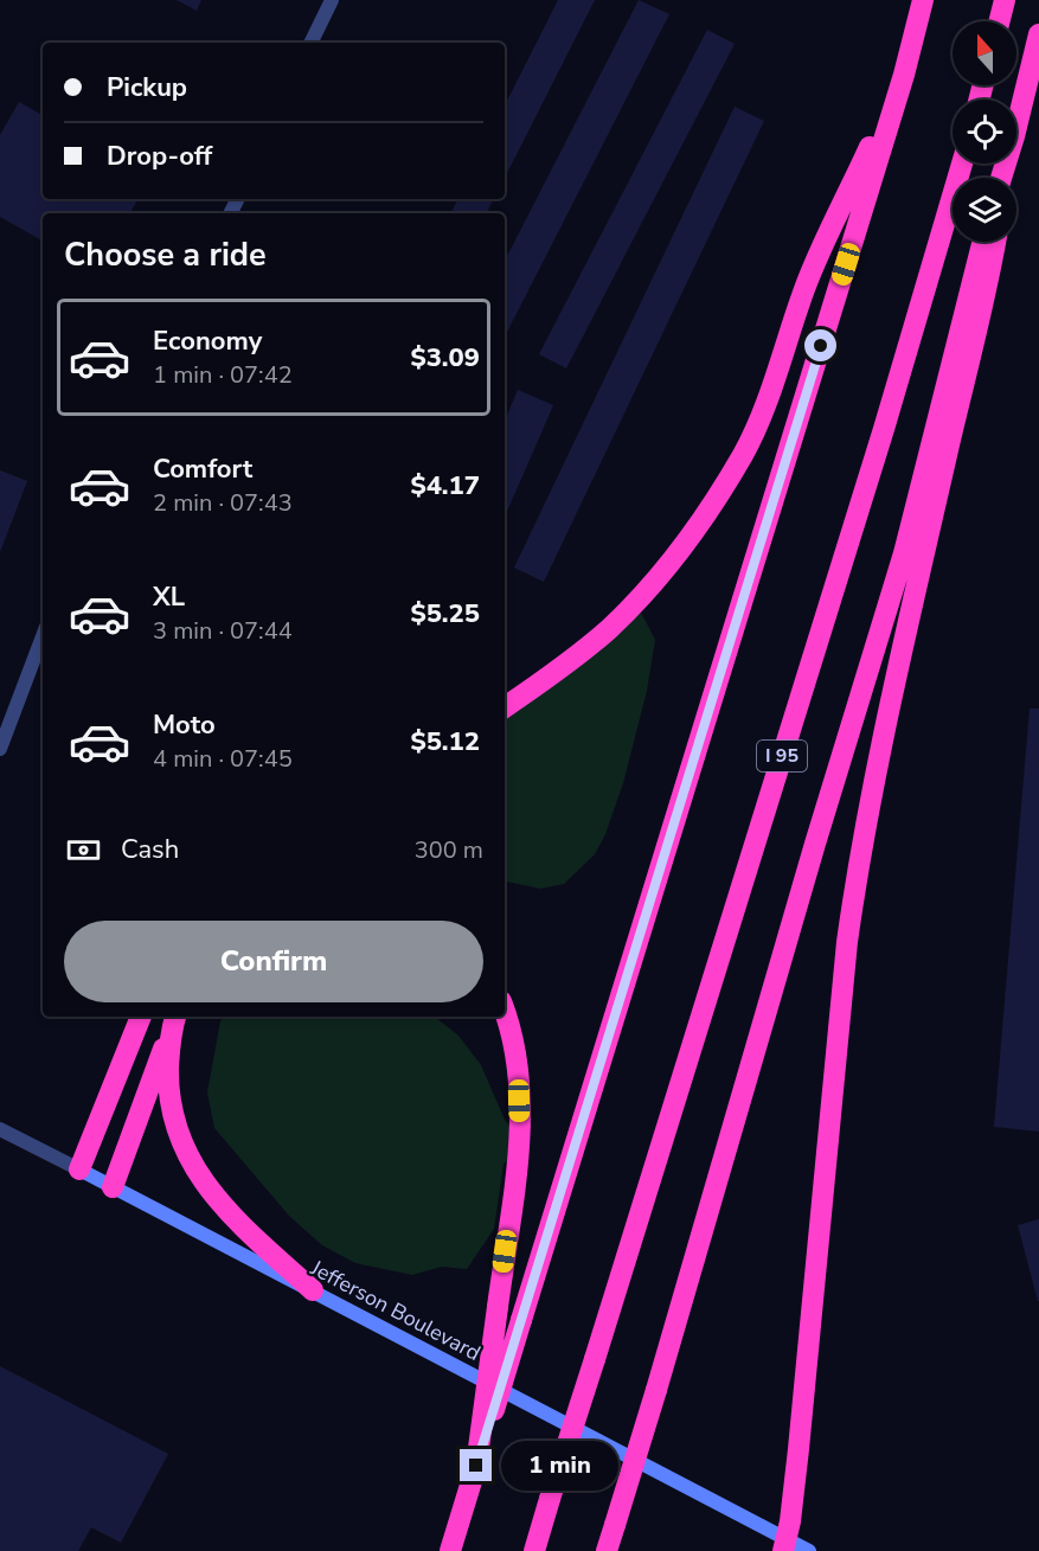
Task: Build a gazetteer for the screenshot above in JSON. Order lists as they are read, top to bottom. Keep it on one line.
{"streets":{"highway":["I 95"],"main road":["Jefferson Boulevard"]},"north":"top","page":{"banner":["Pickup","Drop-off"],"heading":"Choose a ride","list":[{"name":"Economy","note":"1 min · 07:42","value":"$3.09"},{"name":"Comfort","note":"2 min · 07:43","value":"$4.17"},{"name":"XL","note":"3 min · 07:44","value":"$5.25"},{"name":"Moto","note":"4 min · 07:45","value":"$5.12"}],"pay":["Cash","300 m"],"buttons":"Confirm","bubble":"1 min"}}
